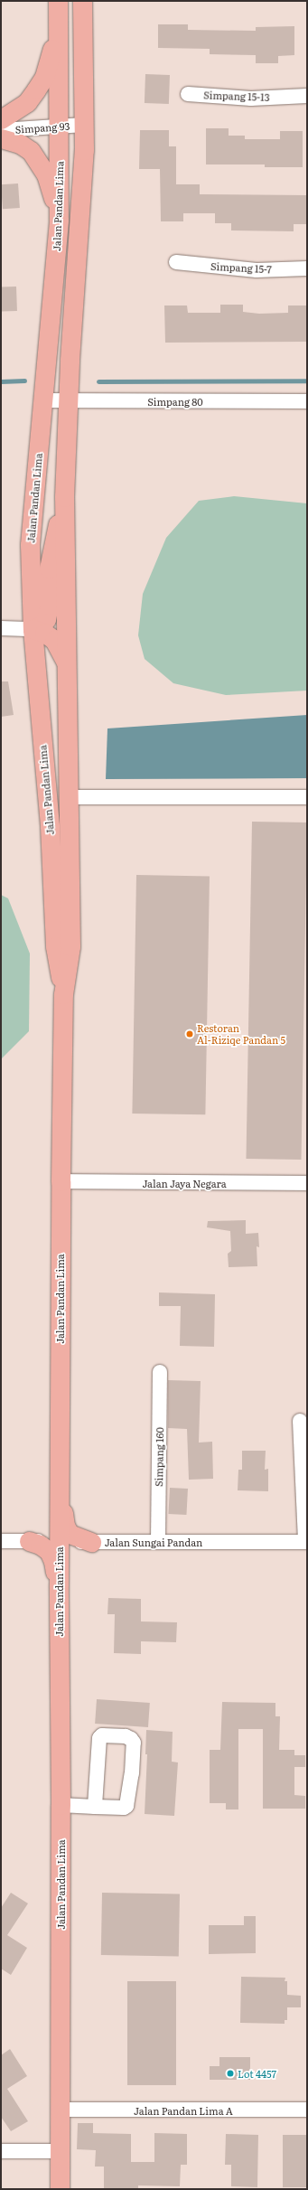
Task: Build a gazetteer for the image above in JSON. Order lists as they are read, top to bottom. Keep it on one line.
{"streets":{"main road":["Jalan Pandan Lima"],"street":["Simpang 15-13","Simpang 93","Simpang 15-7","Simpang 80","Jalan Jaya Negara","Simpang 160","Jalan Sungai Pandan","Jalan Pandan Lima A"]},"crossings":[["Simpang 93","Jalan Pandan Lima"],["Jalan Pandan Lima","Simpang 80"],["Jalan Pandan Lima","Jalan Jaya Negara"],["Jalan Pandan Lima","Jalan Sungai Pandan"],["Jalan Pandan Lima","Jalan Pandan Lima A"],["Simpang 160","Jalan Sungai Pandan"]],"places":["Restoran Al-Riziqe Pandan 5","Lot 4457"]}
